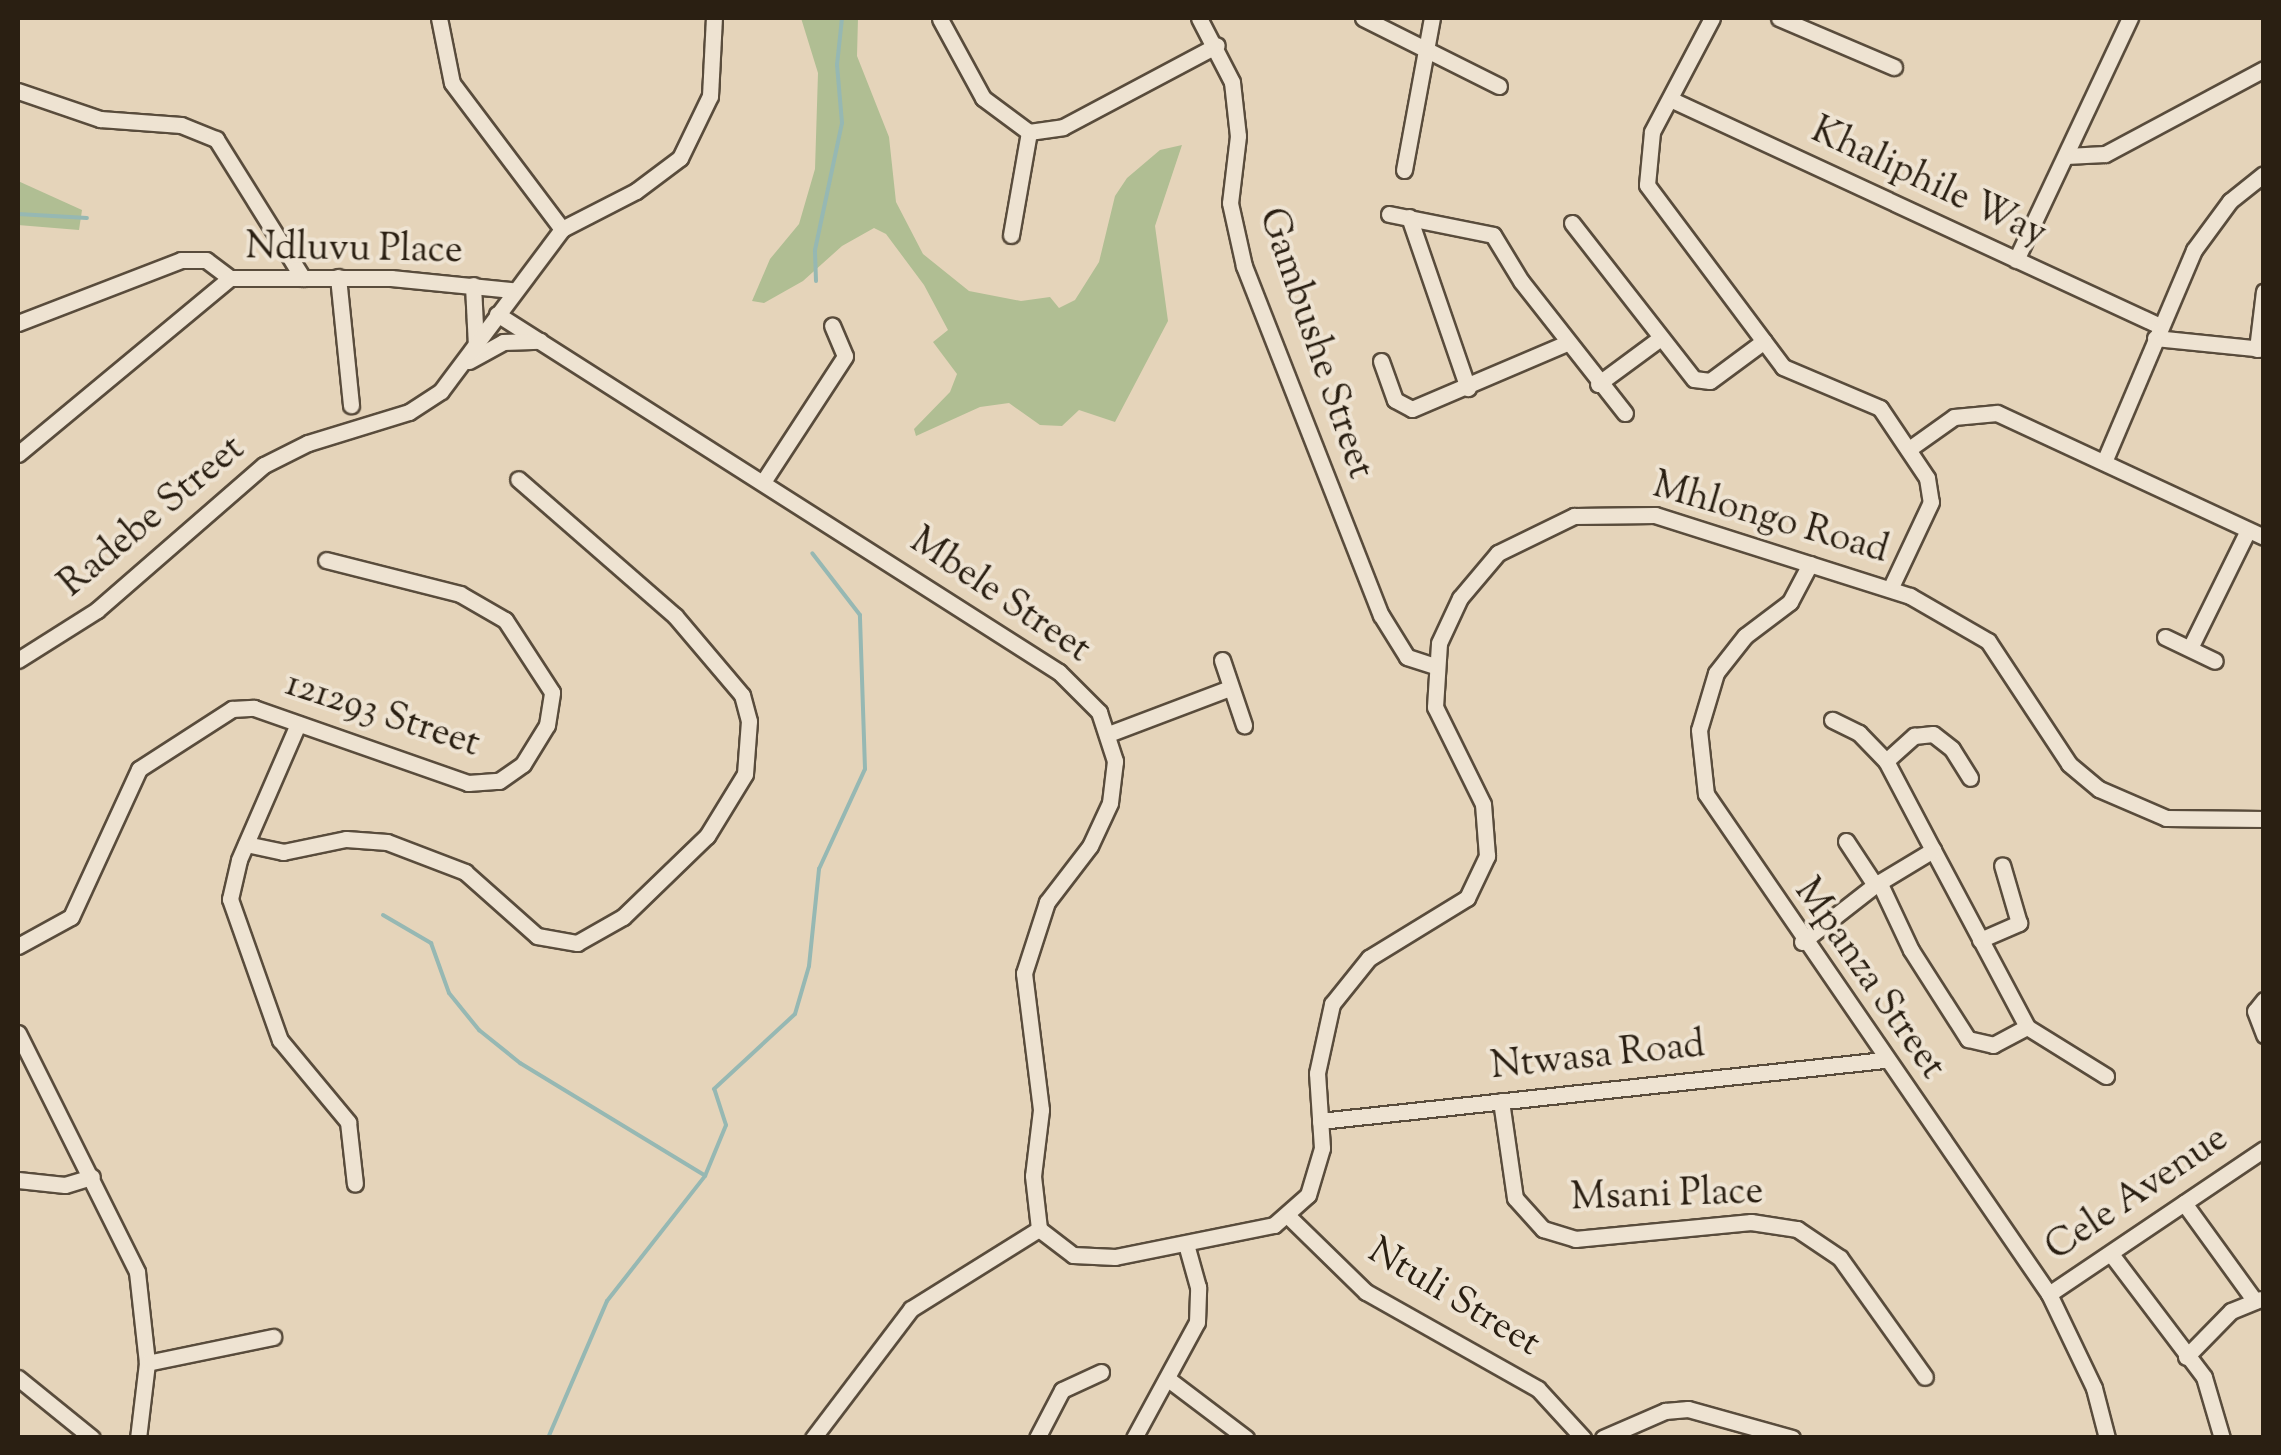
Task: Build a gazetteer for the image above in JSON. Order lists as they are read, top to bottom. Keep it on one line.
{"streets":{"street":["Khaliphile Way","Ndluvu Place","Gambushe Street","Radebe Street","Mhlongo Road","Mbele Street","121293 Street","Mpanza Street","Ntwasa Road","Cele Avenue","Msani Place","Ntuli Street"]},"crossings":[["Ndluvu Place","Radebe Street"],["Gambushe Street","Mhlongo Road"],["Radebe Street","Mbele Street"],["Mhlongo Road","Mpanza Street"],["Mhlongo Road","Ntwasa Road"],["Mhlongo Road","Ntuli Street"],["Mpanza Street","Ntwasa Road"],["Mpanza Street","Cele Avenue"],["Ntwasa Road","Msani Place"]]}
